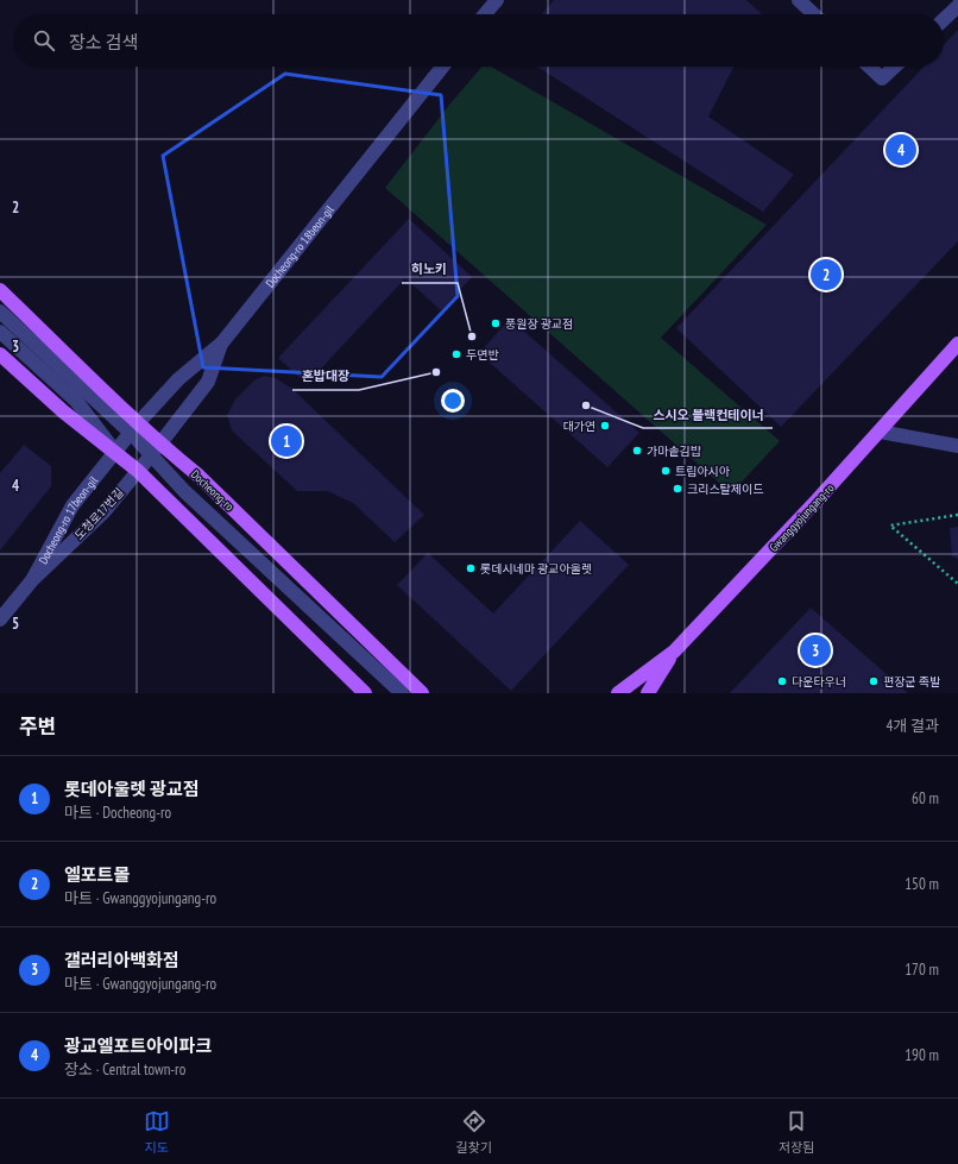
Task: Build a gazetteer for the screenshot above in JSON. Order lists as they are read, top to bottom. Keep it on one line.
{"streets":{"main road":["Docheong-ro","Gwanggyojungang-ro"],"street":["Docheong-ro 18beon-gil","도청로17번길","Docheong-ro 17beon-gil"]},"crossings":[["Docheong-ro 18beon-gil","Docheong-ro"],["Docheong-ro 18beon-gil","도청로17번길"],["Docheong-ro 18beon-gil","Docheong-ro 17beon-gil"],["Docheong-ro","도청로17번길"],["Docheong-ro","Docheong-ro 17beon-gil"],["도청로17번길","Docheong-ro 17beon-gil"]],"places":["풍원장 광교점","히노키","두면반","혼밥대장","스시오 블랙컨테이너","대가연","가마솥김밥","트립아시아","크리스탈제이드","롯데시네마 광교아울렛","다운타우너","편장군 족발"],"page":{"search":"장소 검색","pins":["4","2","1","3"],"heading":["주변","4개 결과"],"list":[{"mark":"1","name":"롯데아울렛 광교점","note":"마트 · Docheong-ro","value":"60 m"},{"mark":"2","name":"엘포트몰","note":"마트 · Gwanggyojungang-ro","value":"150 m"},{"mark":"3","name":"갤러리아백화점","note":"마트 · Gwanggyojungang-ro","value":"170 m"},{"mark":"4","name":"광교엘포트아이파크","note":"장소 · Central town-ro","value":"190 m"}],"nav":["지도","길찾기","저장됨"]},"grid":{"rows":["2","3","4","5"]}}
